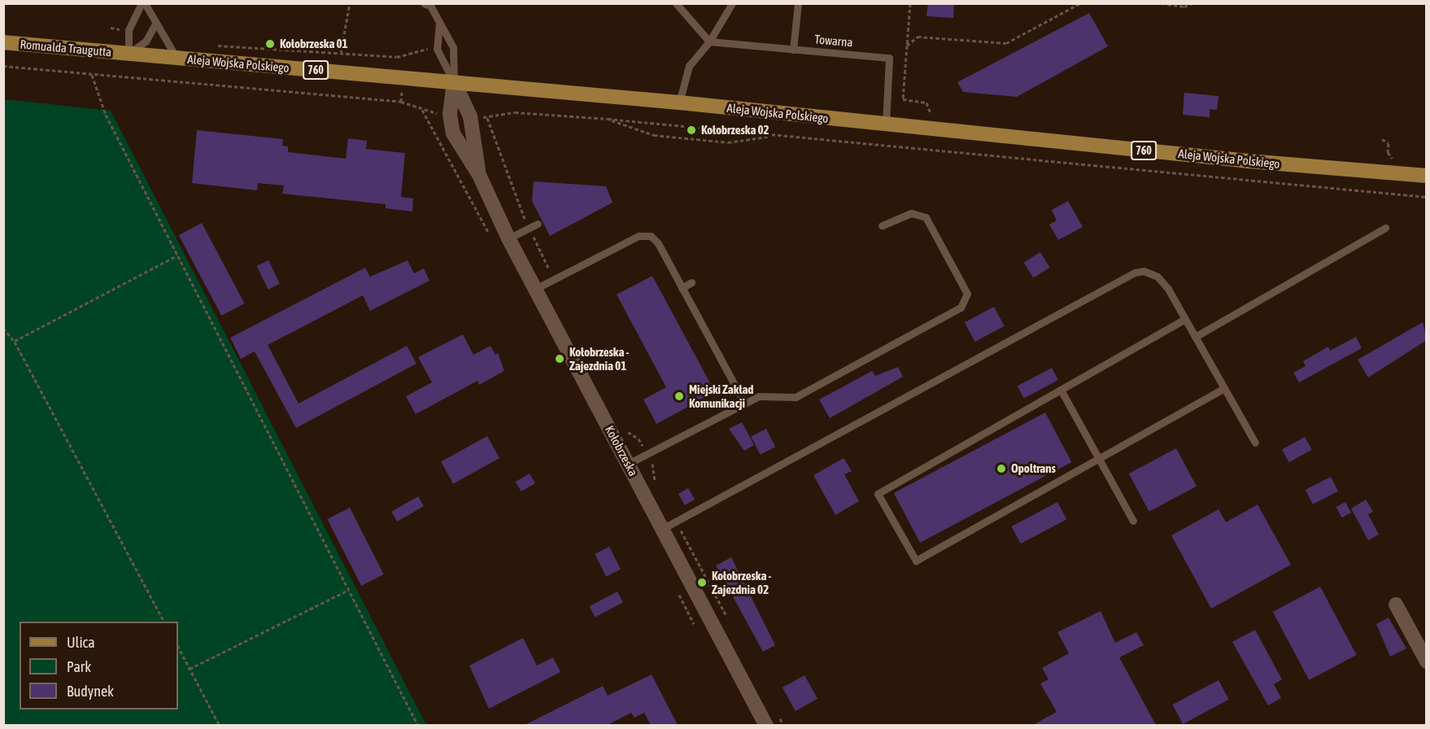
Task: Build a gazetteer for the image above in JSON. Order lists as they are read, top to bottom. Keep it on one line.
{"streets":{"main road":["Romualda Traugutta","Aleja Wojska Polskiego","760"],"street":["Kołobrzeska"],"lane":["Towarna"]},"crossings":[["Towarna","Aleja Wojska Polskiego"],["Romualda Traugutta","Aleja Wojska Polskiego"],["Aleja Wojska Polskiego","Kołobrzeska"]],"places":["Kołobrzeska 01","Kołobrzeska 02","Kołobrzeska - Zajezdnia 01","Miejski Zakład Komunikacji","Opoltrans","Kołobrzeska - Zajezdnia 02"],"legend":["Ulica","Park","Budynek"]}
